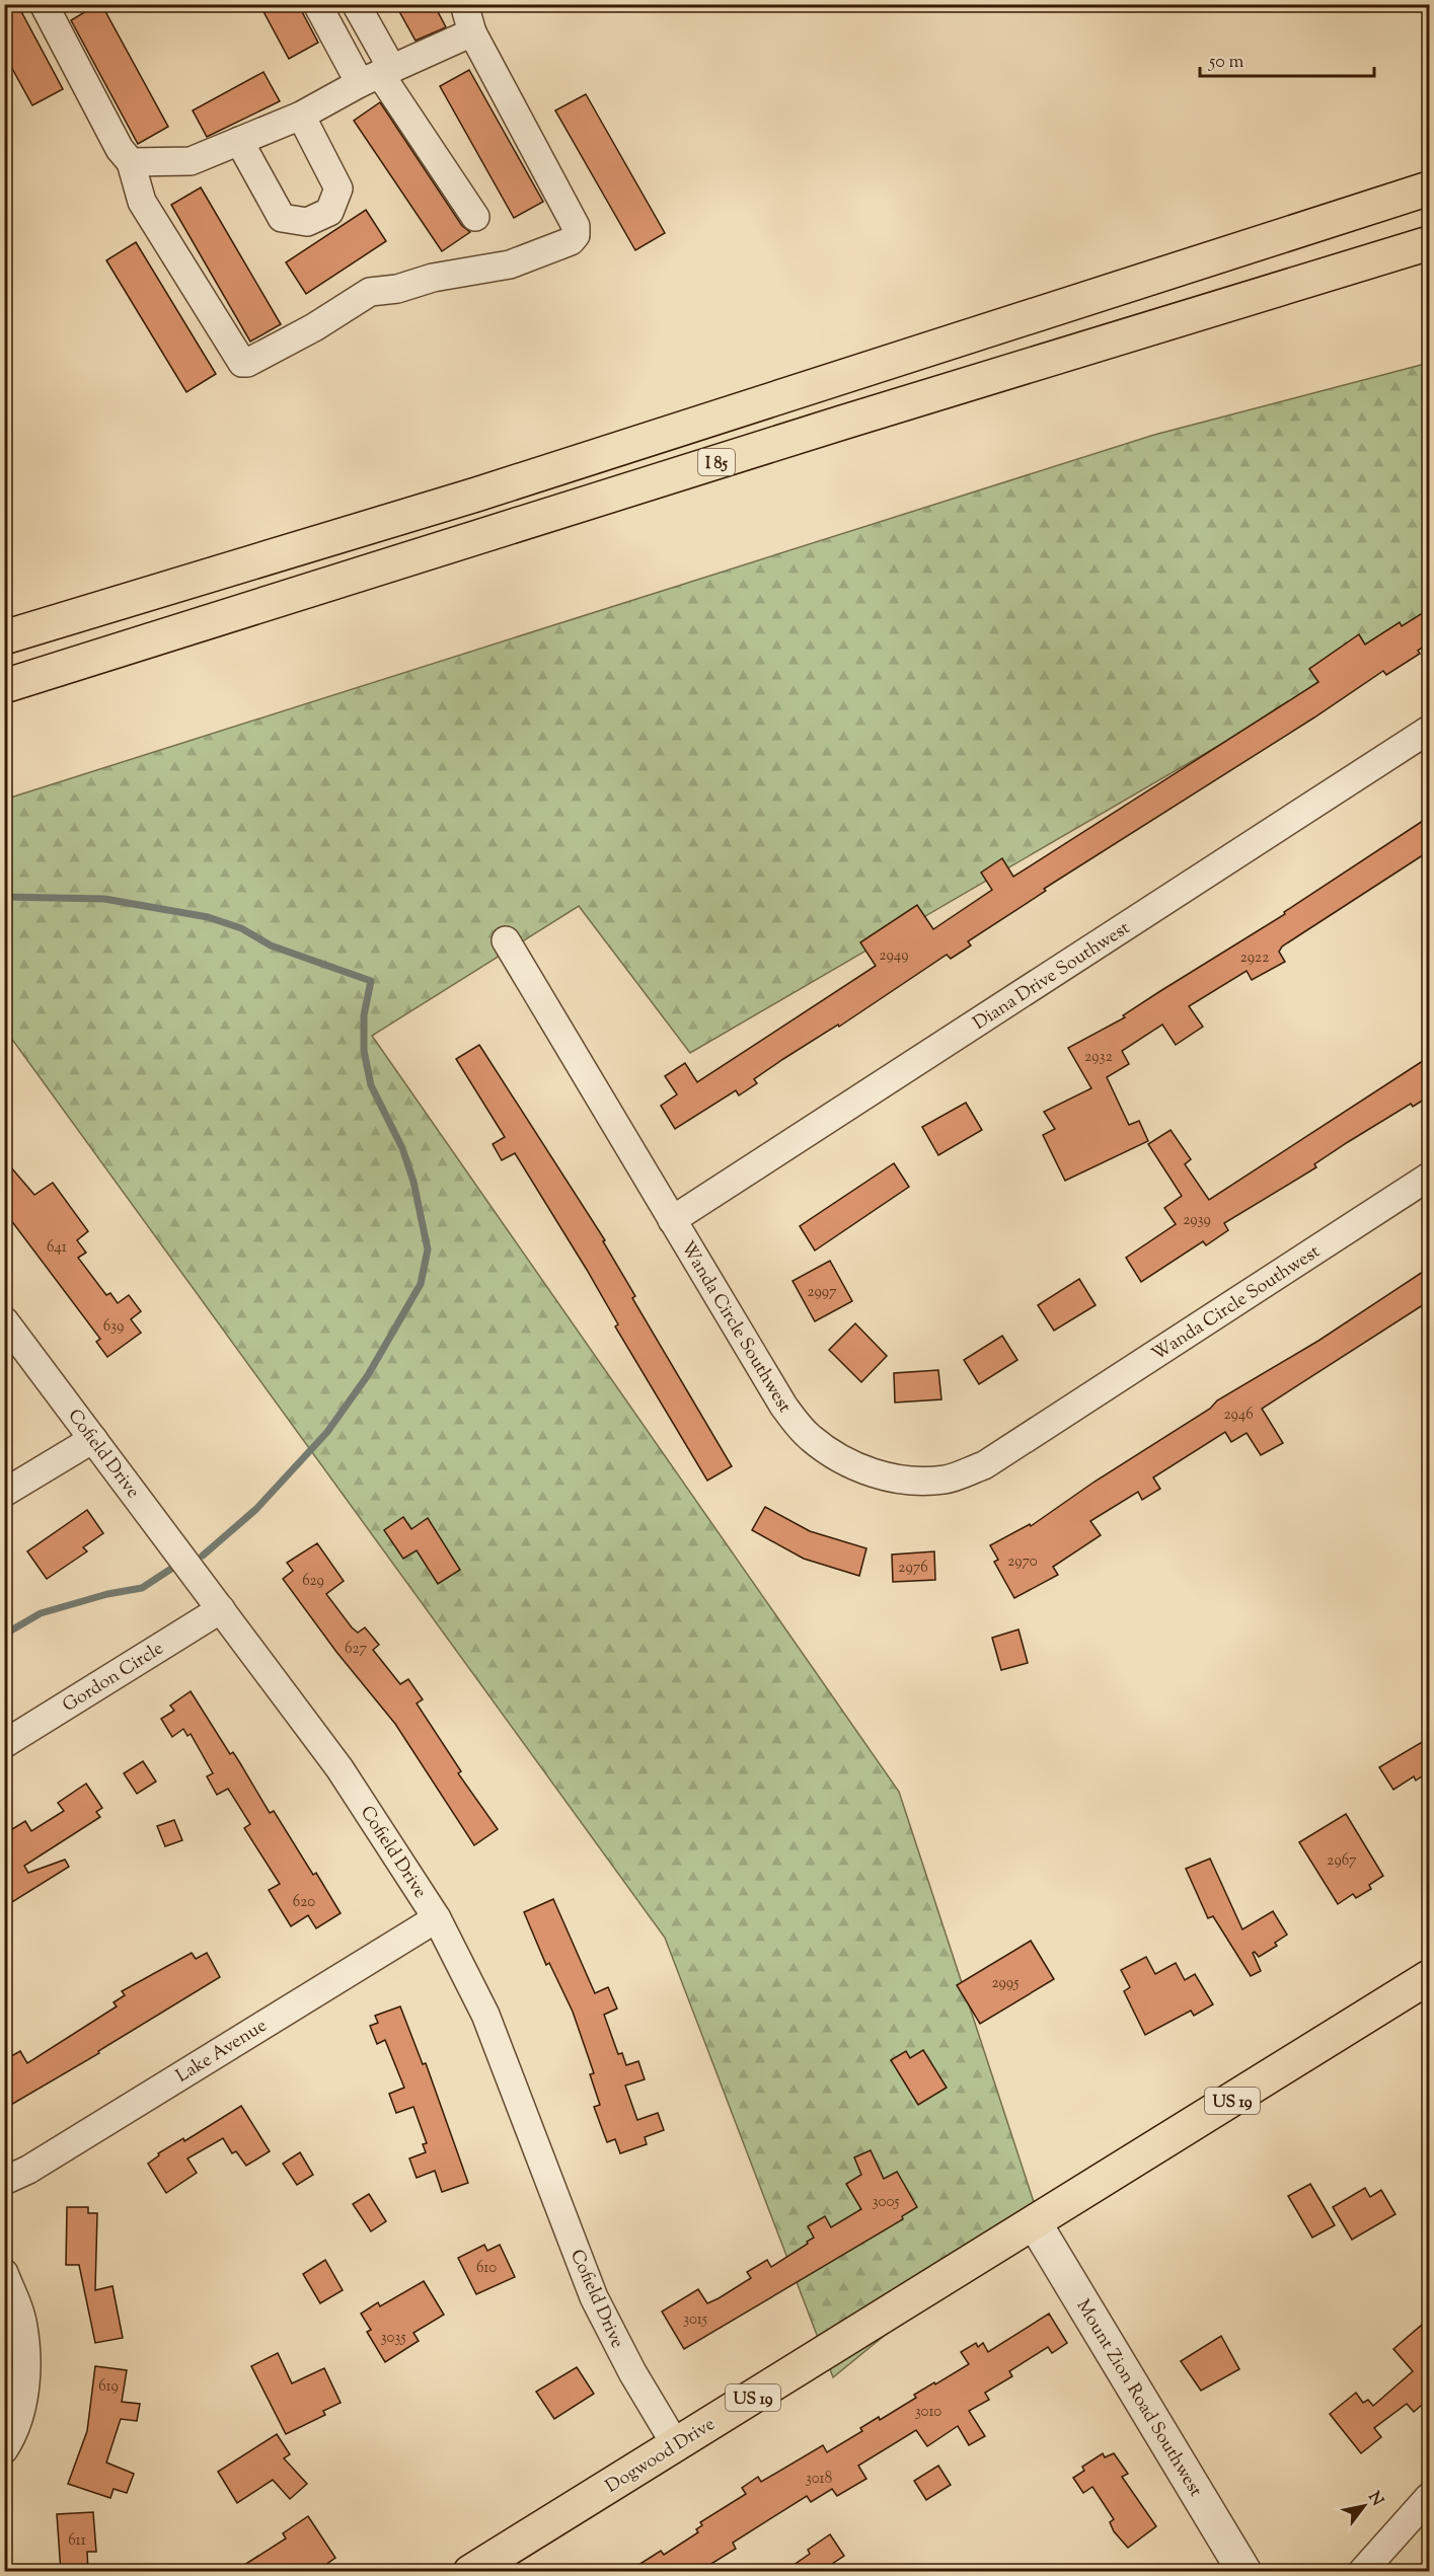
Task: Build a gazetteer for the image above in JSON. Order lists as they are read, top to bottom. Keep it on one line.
{"streets":{"main road":["I 85","US 19","Dogwood Drive"],"street":["Diana Drive Southwest","Wanda Circle Southwest","Cofield Drive","Gordon Circle","Lake Avenue","Mount Zion Road Southwest"]},"crossings":[["Diana Drive Southwest","Wanda Circle Southwest"],["Cofield Drive","Gordon Circle"],["Cofield Drive","Lake Avenue"],["Cofield Drive","Dogwood Drive"],["US 19","Mount Zion Road Southwest"],["US 19","Dogwood Drive"],["Mount Zion Road Southwest","Dogwood Drive"]],"house_numbers":["2949","2922","2932","2939","641","2997","639","2946","2970","2976","629","627","2967","620","2995","3005","610","3015","3035","619","3010","3018","611"],"scale_bar":"50 m","north":"top right"}
